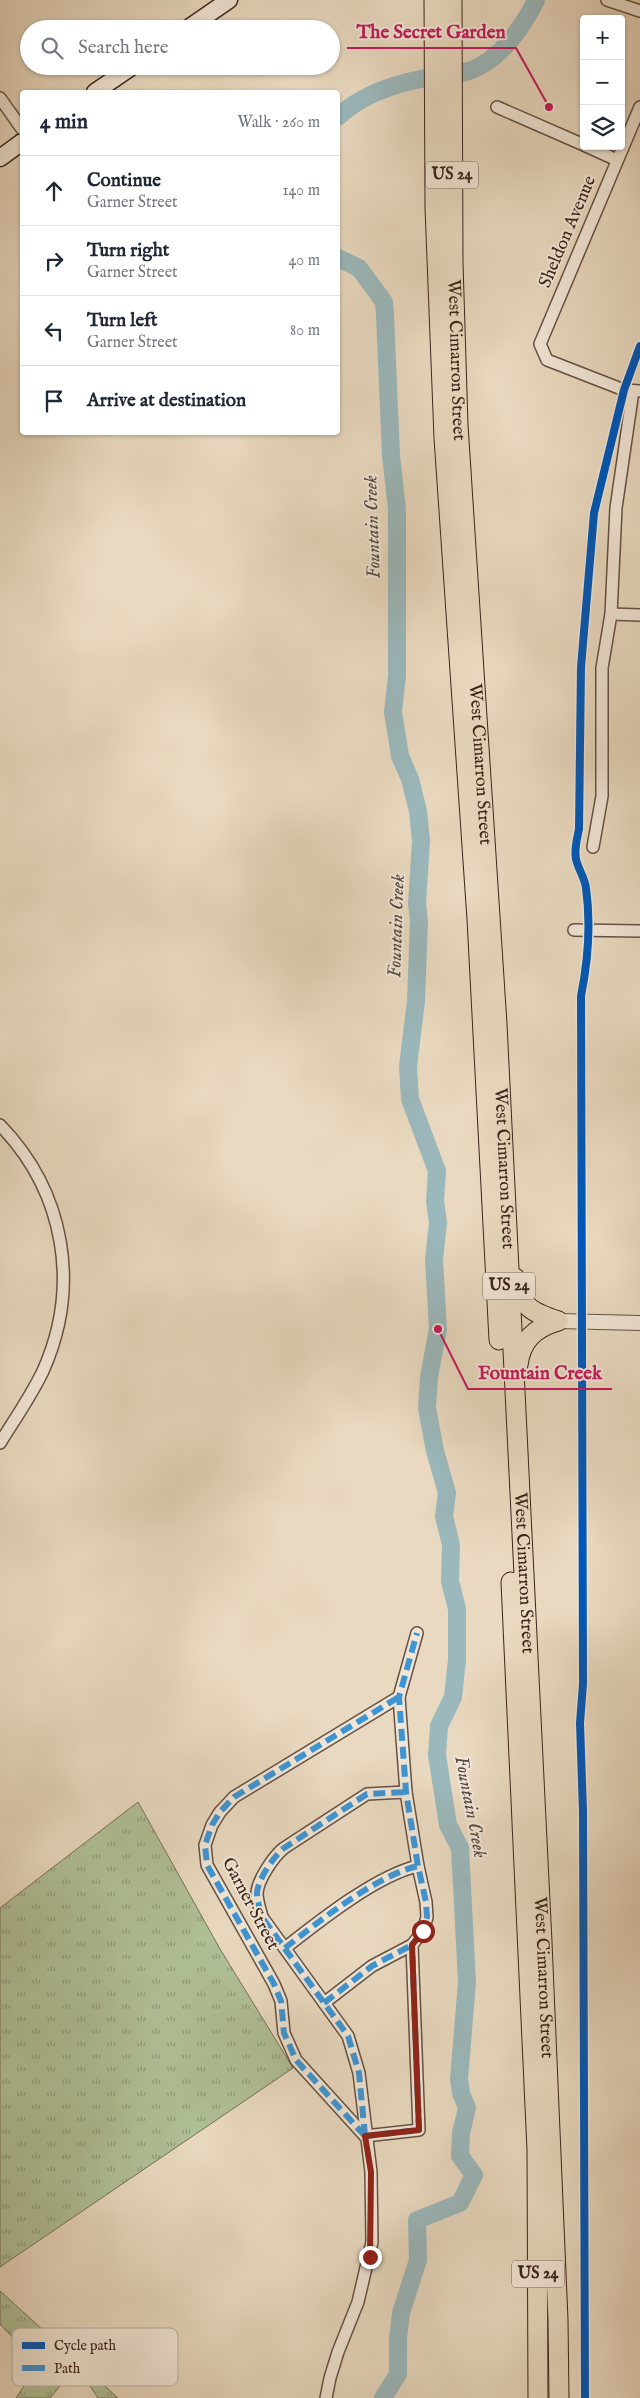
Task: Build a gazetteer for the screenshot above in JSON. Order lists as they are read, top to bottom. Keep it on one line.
{"streets":{"highway":["US 24","West Cimarron Street"],"street":["Sheldon Avenue","Garner Street"]},"water":["Fountain Creek"],"places":["The Secret Garden","Fountain Creek"],"legend":["Cycle path","Path"],"page":{"map_buttons":["+","−"],"search":"Search here","heading":["4 min","Walk · 260 m"],"list":[["Continue","Garner Street","140 m"],["Turn right","Garner Street","40 m"],["Turn left","Garner Street","80 m"],"Arrive at destination"]}}
